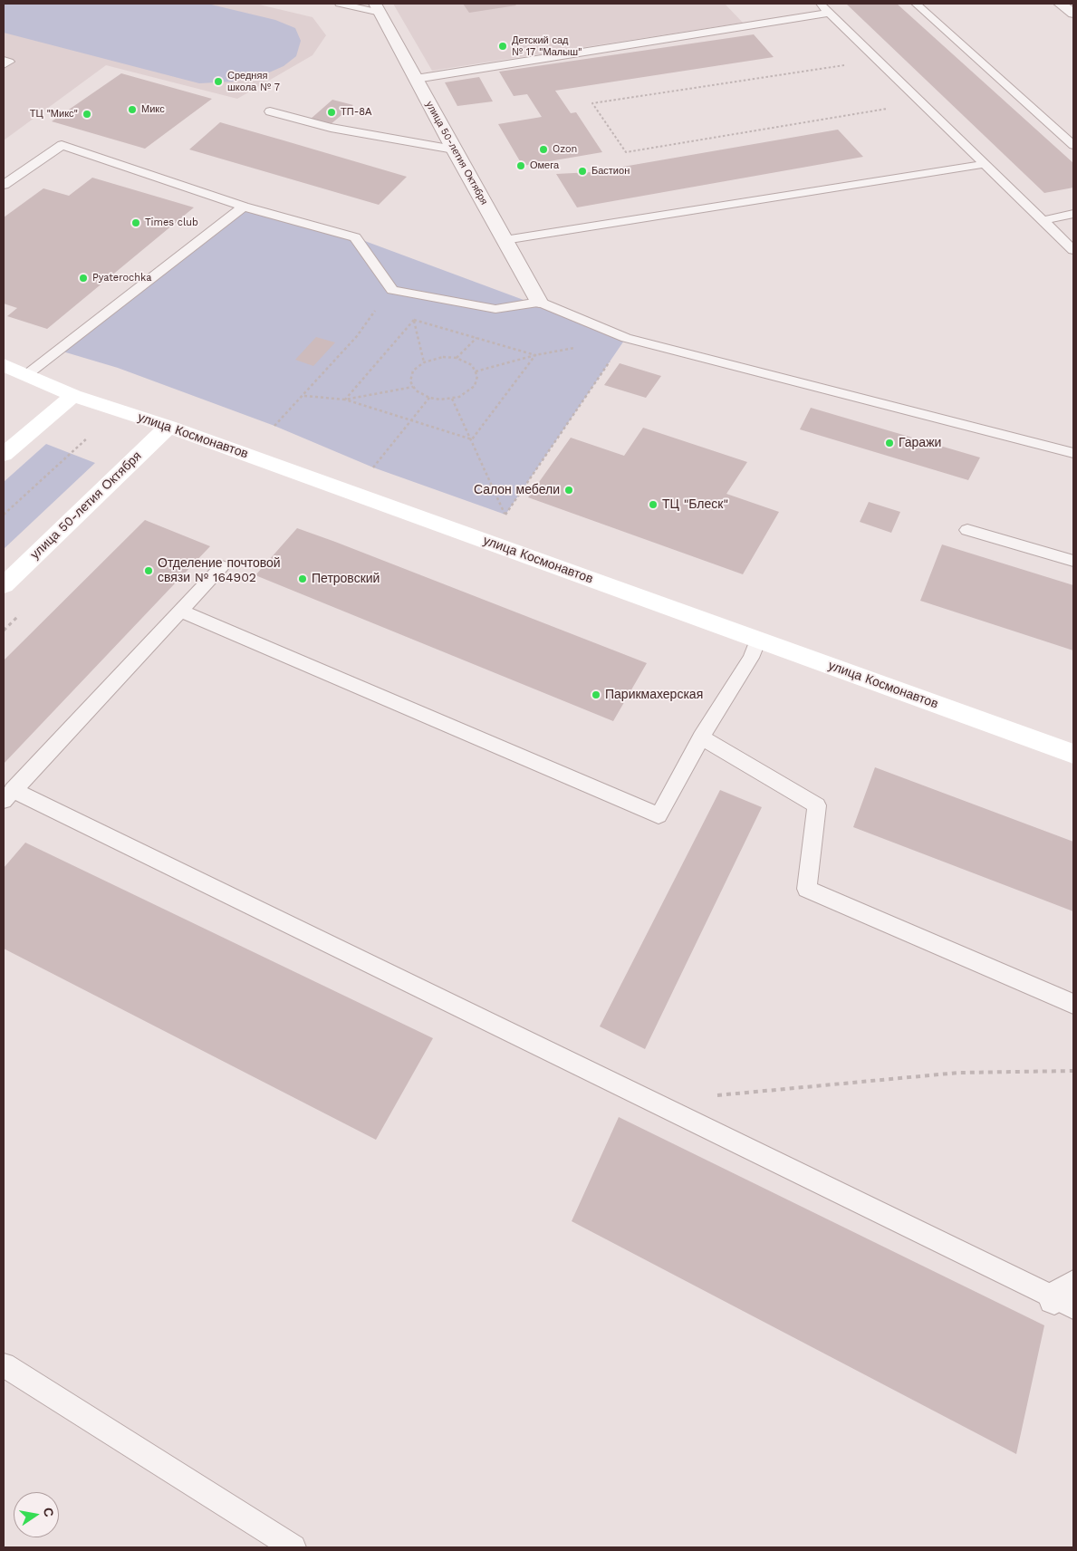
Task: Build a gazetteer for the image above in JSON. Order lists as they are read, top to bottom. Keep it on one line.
{"streets":{"main road":["улица 50-летия Октября","улица Космонавтов"]},"crossings":[["улица 50-летия Октября","улица Космонавтов"]],"places":["Детский сад № 17 \"Малыш\"","Средняя школа № 7","Микс","ТП-8А","ТЦ \"Микс\"","Ozon","Омега","Бастион","Times club","Pyaterochka","Гаражи","Салон мебели","ТЦ \"Блеск\"","Отделение почтовой связи № 164902","Петровский","Парикмахерская"],"north":"right"}
